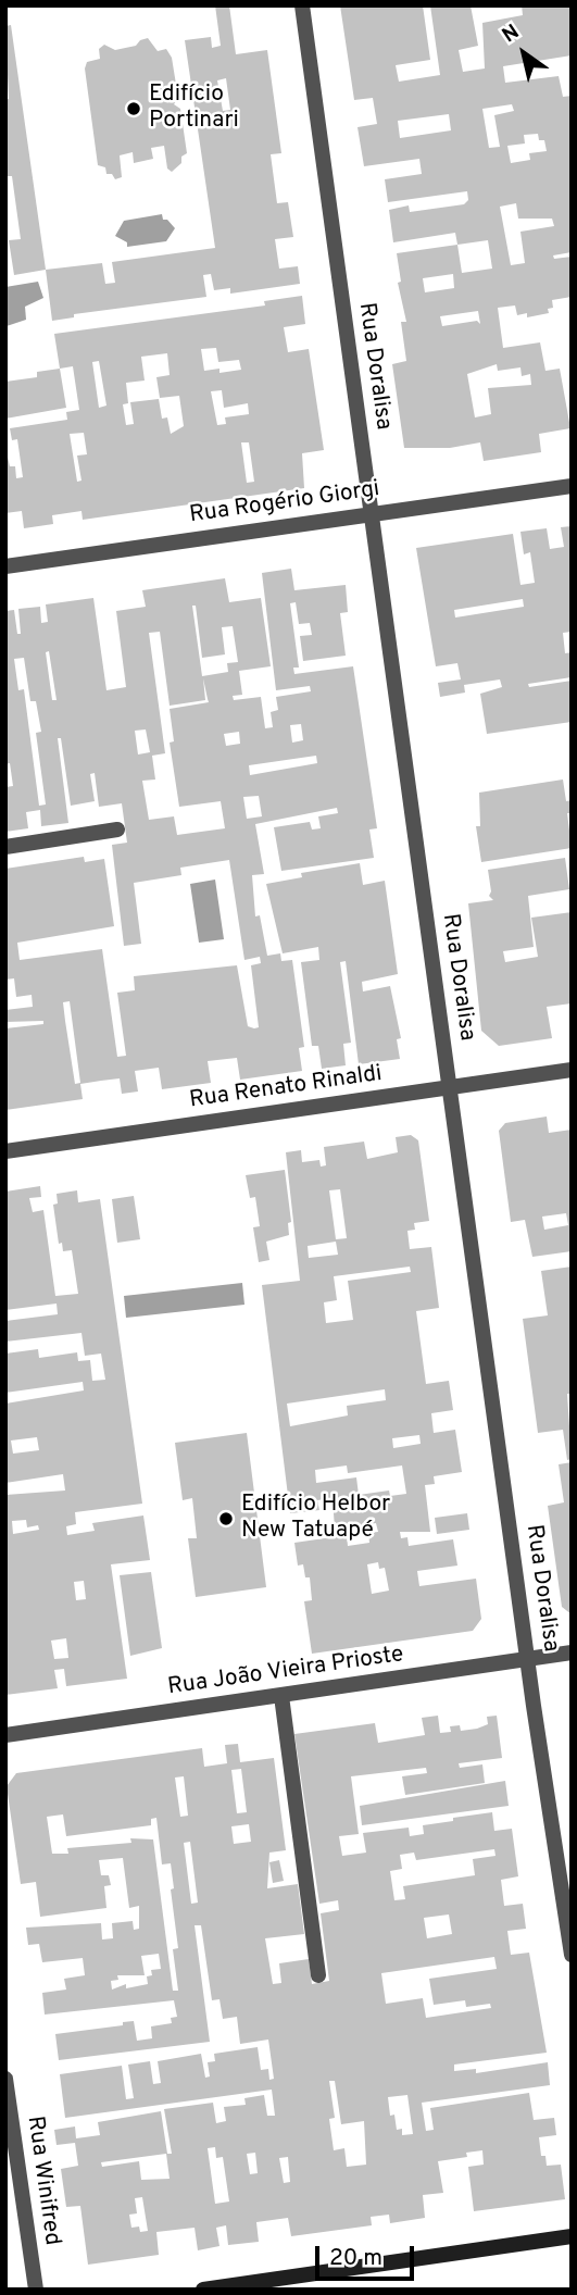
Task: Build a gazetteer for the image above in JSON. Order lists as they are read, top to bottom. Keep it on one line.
{"streets":{"street":["Rua Doralisa","Rua Rogério Giorgi","Rua Renato Rinaldi","Rua João Vieira Prioste","Rua Winifred"]},"crossings":[["Rua Doralisa","Rua Rogério Giorgi"],["Rua Doralisa","Rua Renato Rinaldi"],["Rua Doralisa","Rua João Vieira Prioste"]],"places":["Edifício Portinari","Edifício Helbor New Tatuapé"],"scale_bar":"20 m","north":"top left"}
